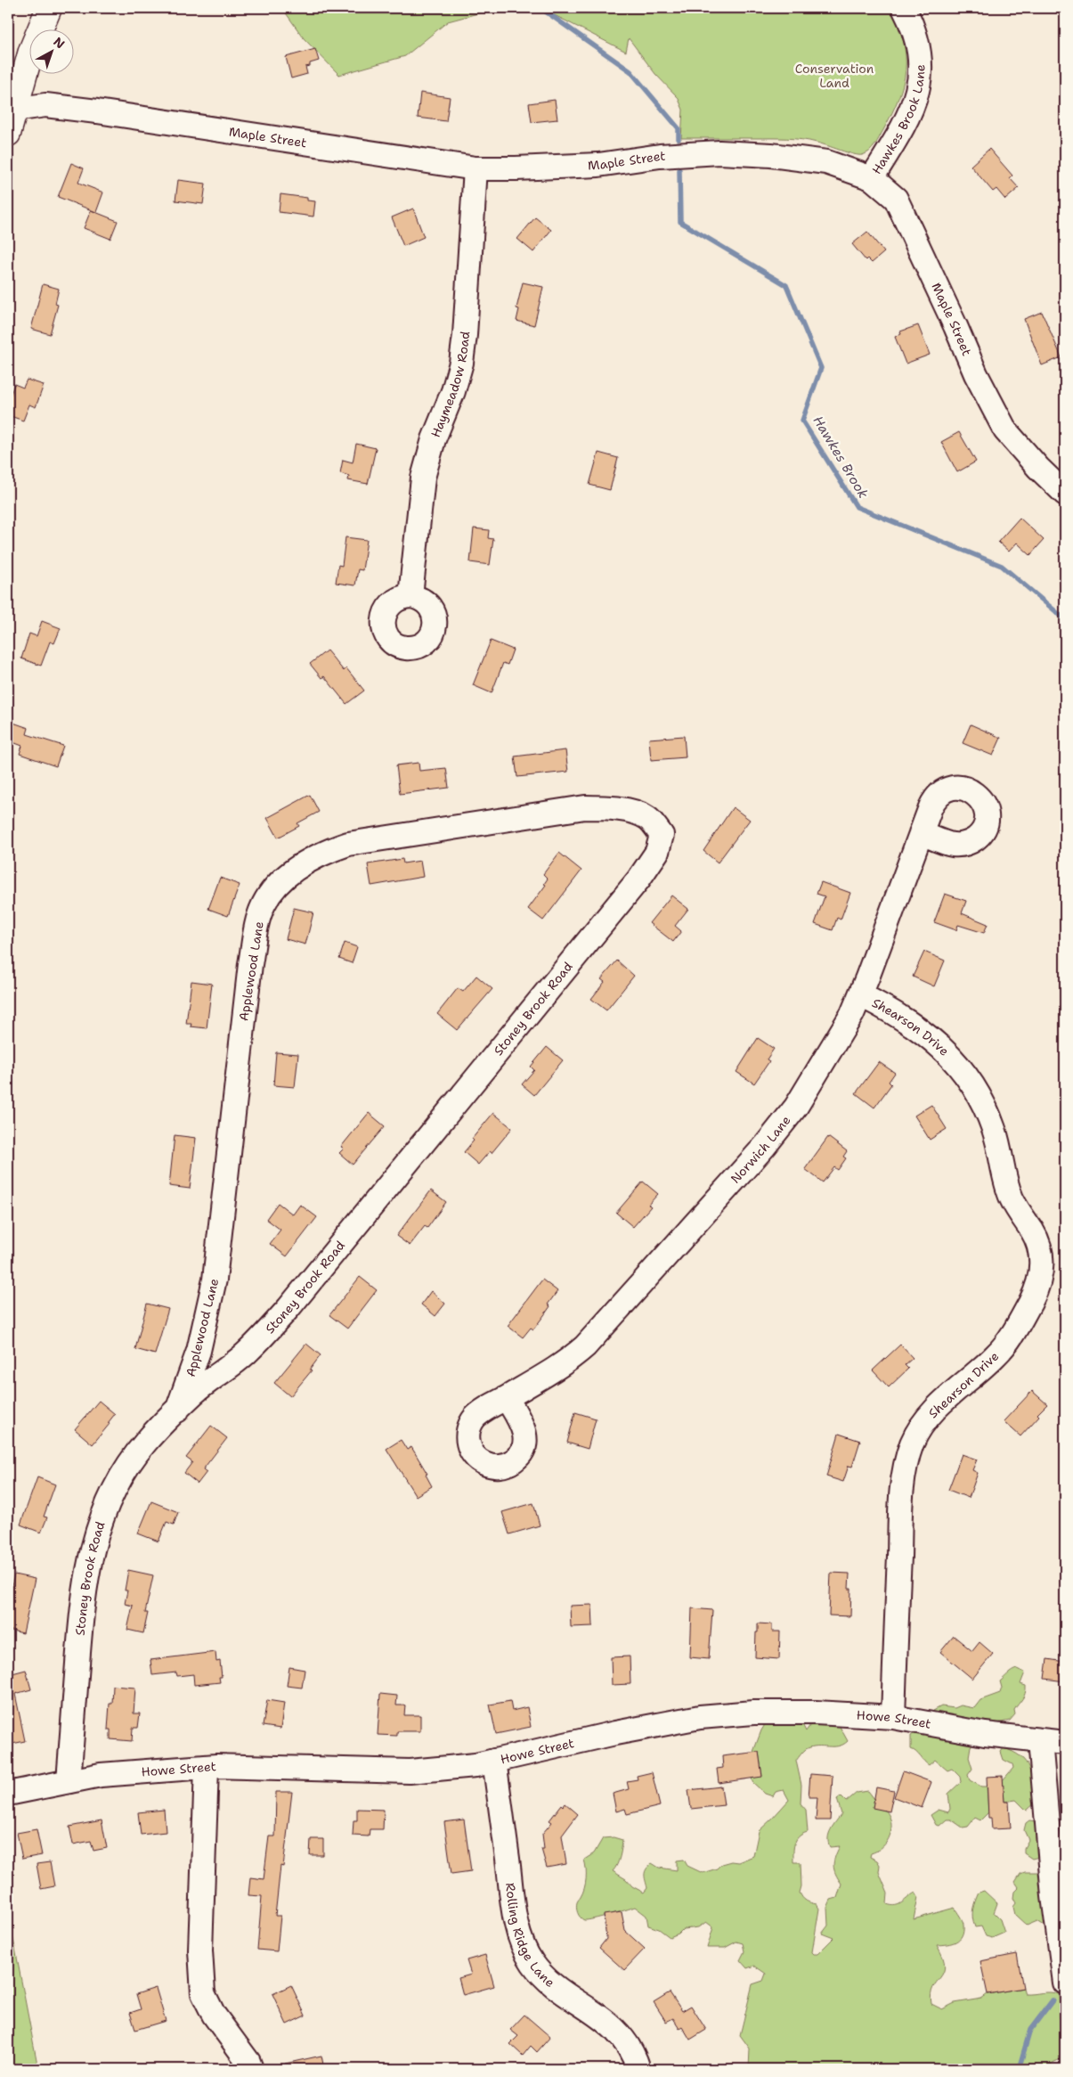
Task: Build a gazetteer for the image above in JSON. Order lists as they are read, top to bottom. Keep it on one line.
{"streets":{"street":["Hawkes Brook Lane","Maple Street","Haymeadow Road","Applewood Lane","Stoney Brook Road","Shearson Drive","Norwich Lane","Howe Street","Rolling Ridge Lane"]},"crossings":[["Hawkes Brook Lane","Maple Street"],["Maple Street","Haymeadow Road"],["Applewood Lane","Stoney Brook Road"],["Stoney Brook Road","Howe Street"],["Shearson Drive","Norwich Lane"],["Shearson Drive","Howe Street"],["Howe Street","Rolling Ridge Lane"]],"water":["Hawkes Brook"],"parks":["Conservation Land"],"north":"top right"}
